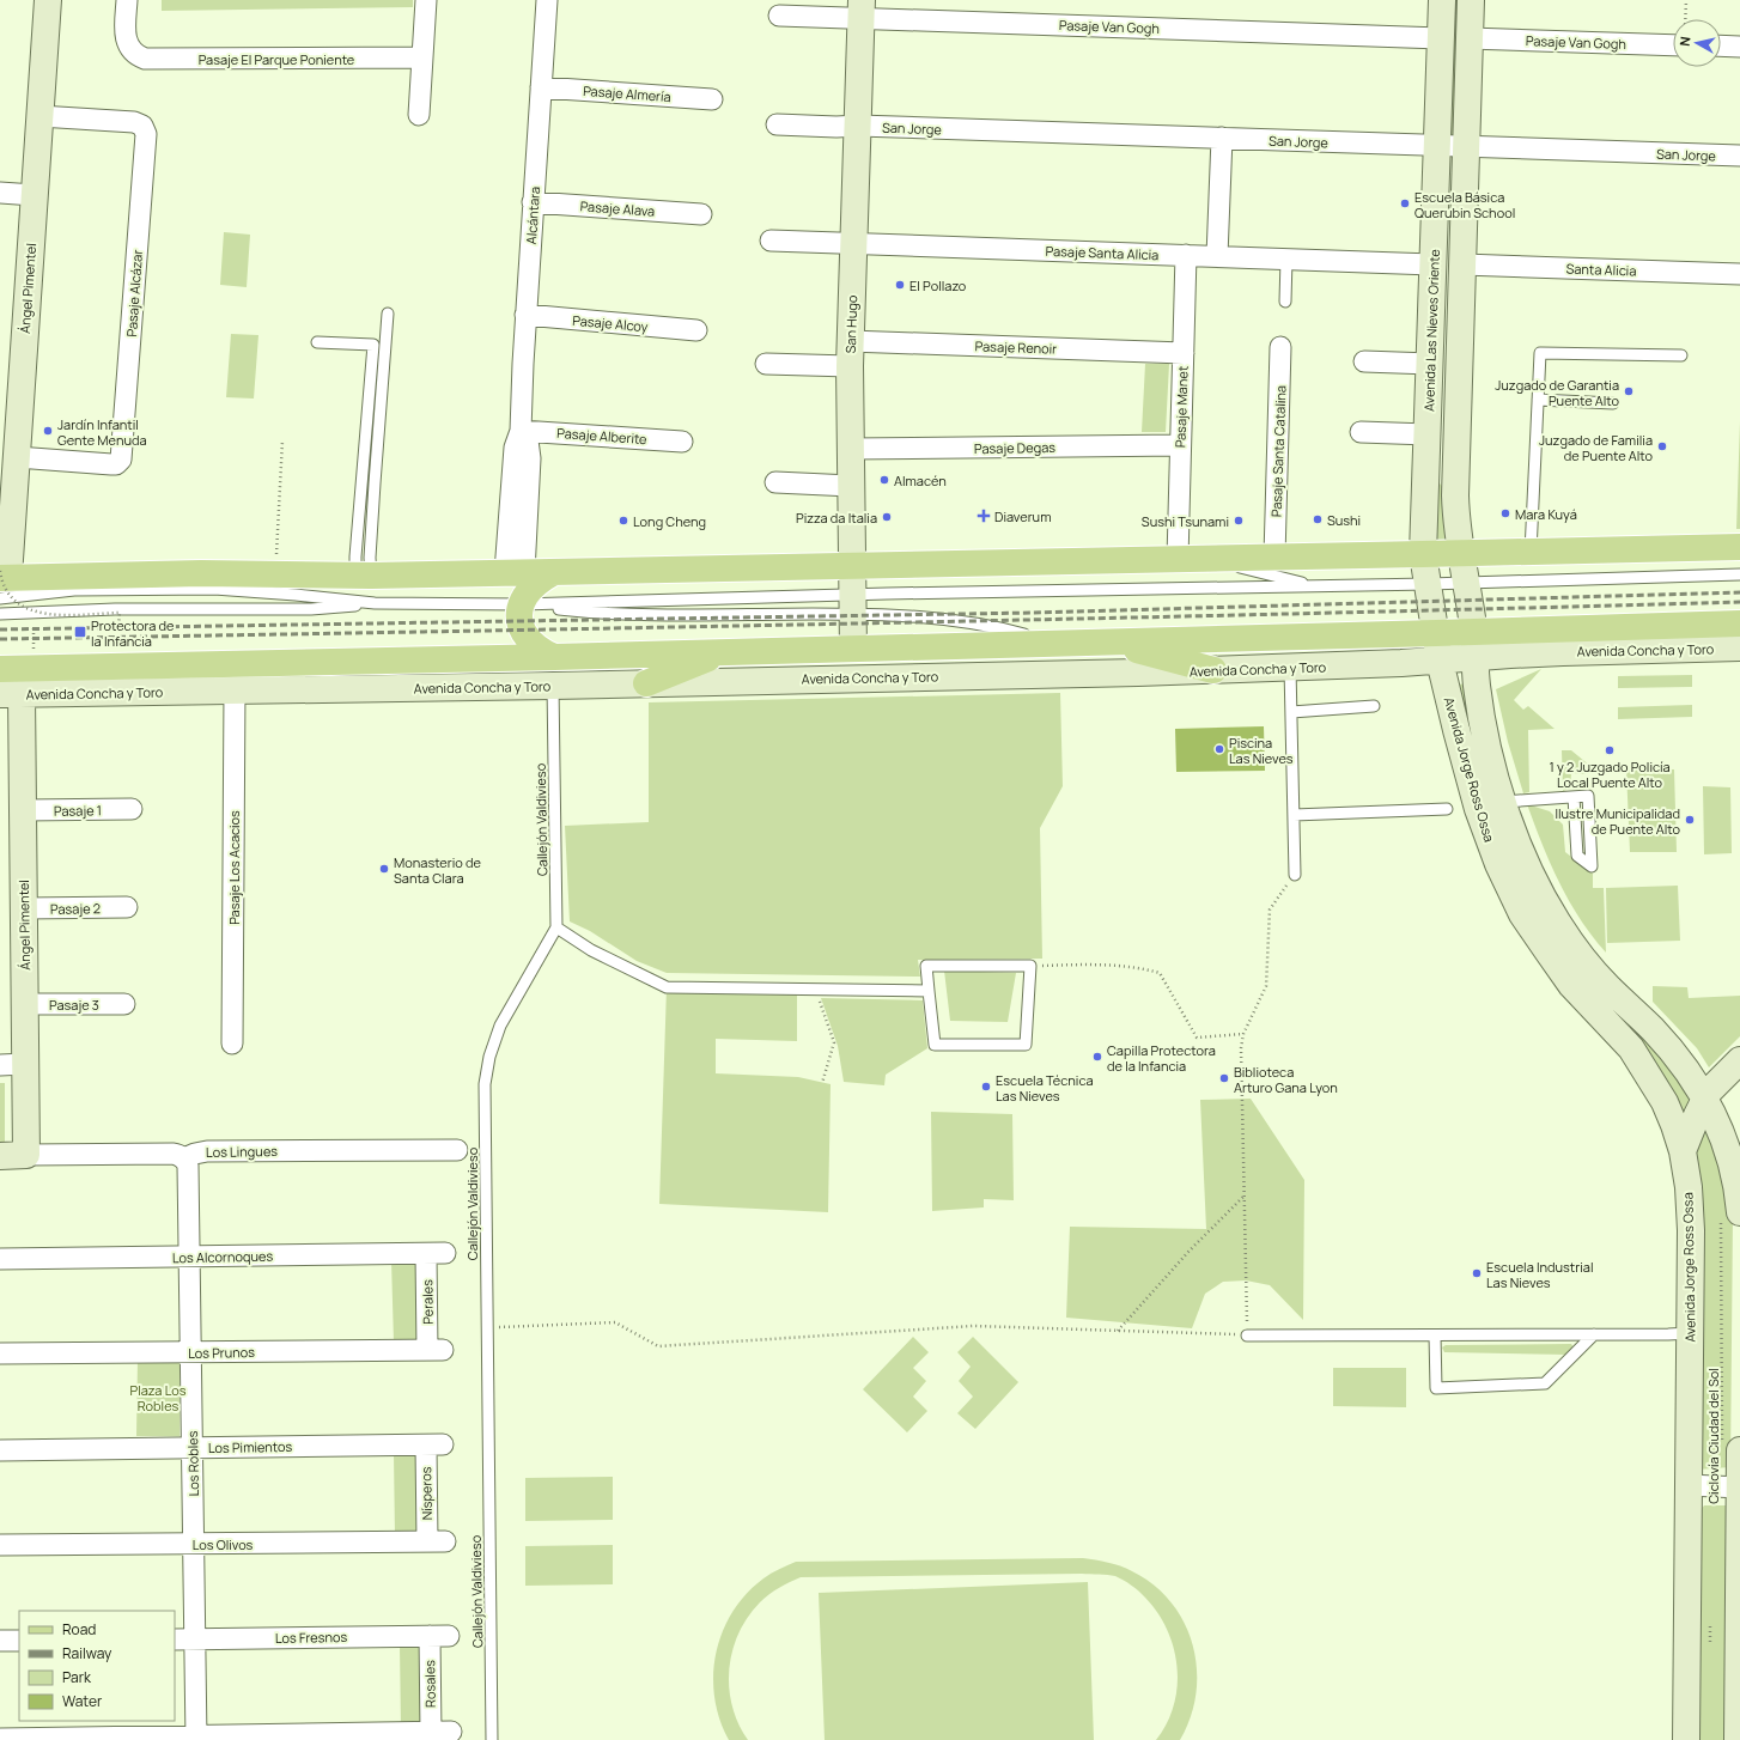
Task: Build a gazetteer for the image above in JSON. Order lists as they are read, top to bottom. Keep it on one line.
{"streets":{"main road":["Avenida Concha y Toro"],"street":["Pasaje Van Gogh","Pasaje El Parque Poniente","Pasaje Almería","San Jorge","Pasaje Alava","Alcántara","Pasaje Santa Alicia","Santa Alicia","Ángel Pimentel","Pasaje Alcázar","Pasaje Alcoy","San Hugo","Avenida Las Nieves Oriente","Pasaje Renoir","Pasaje Manet","Pasaje Alberite","Pasaje Degas","Pasaje Santa Catalina","Avenida Jorge Ross Ossa","Pasaje 1","Pasaje Los Acacios","Pasaje 2","Pasaje 3","Los Lingues","Los Alcornoques","Perales","Los Prunos","Los Pimientos","Los Robles","Nísperos","Los Olivos","Los Fresnos","Rosales"],"lane":["Callejón Valdivieso"],"path":["Ciclovía Ciudad del Sol"]},"crossings":[["Pasaje Van Gogh","San Hugo"],["Pasaje Van Gogh","Avenida Las Nieves Oriente"],["Pasaje Almería","Alcántara"],["San Jorge","San Hugo"],["San Jorge","Avenida Las Nieves Oriente"],["Pasaje Alava","Alcántara"],["Alcántara","Pasaje Alcoy"],["Alcántara","Pasaje Alberite"],["Pasaje Santa Alicia","San Hugo"],["Pasaje Santa Alicia","Avenida Las Nieves Oriente"],["Pasaje Santa Alicia","Pasaje Manet"],["Ángel Pimentel","Pasaje Alcázar"],["Ángel Pimentel","Avenida Concha y Toro"],["Ángel Pimentel","Pasaje 1"],["Ángel Pimentel","Pasaje 2"],["Ángel Pimentel","Pasaje 3"],["Ángel Pimentel","Los Lingues"],["San Hugo","Pasaje Renoir"],["San Hugo","Pasaje Degas"],["San Hugo","Avenida Concha y Toro"],["Avenida Las Nieves Oriente","Avenida Concha y Toro"],["Avenida Las Nieves Oriente","Avenida Jorge Ross Ossa"],["Pasaje Renoir","Pasaje Manet"],["Pasaje Manet","Pasaje Degas"],["Avenida Concha y Toro","Avenida Jorge Ross Ossa"],["Avenida Concha y Toro","Callejón Valdivieso"],["Avenida Concha y Toro","Pasaje Los Acacios"],["Avenida Jorge Ross Ossa","Ciclovía Ciudad del Sol"],["Los Lingues","Los Robles"],["Los Alcornoques","Perales"],["Los Alcornoques","Los Robles"],["Perales","Los Prunos"],["Los Prunos","Los Robles"],["Los Pimientos","Los Robles"],["Los Pimientos","Nísperos"],["Los Robles","Los Olivos"],["Los Robles","Los Fresnos"],["Los Robles","Rosales"],["Nísperos","Los Olivos"],["Los Fresnos","Rosales"]],"parks":["Plaza Los Robles"],"places":{"other":["Escuela Básica Querubin School","El Pollazo","Juzgado de Garantia Puente Alto","Jardín Infantil Gente Menuda","Juzgado de Familia de Puente Alto","Almacén","Mara Kuyá","Pizza da Italia","Sushi","Long Cheng","Sushi Tsunami","Piscina Las Nieves","1 y 2 Juzgado Policía Local Puente Alto","Ilustre Municipalidad de Puente Alto","Monasterio de Santa Clara","Capilla Protectora de la Infancia","Biblioteca Arturo Gana Lyon","Escuela Técnica Las Nieves","Escuela Industrial Las Nieves"],"health":["Diaverum"],"transit":["Protectora de la Infancia"]},"legend":["Road","Railway","Park","Water"],"north":"left"}
